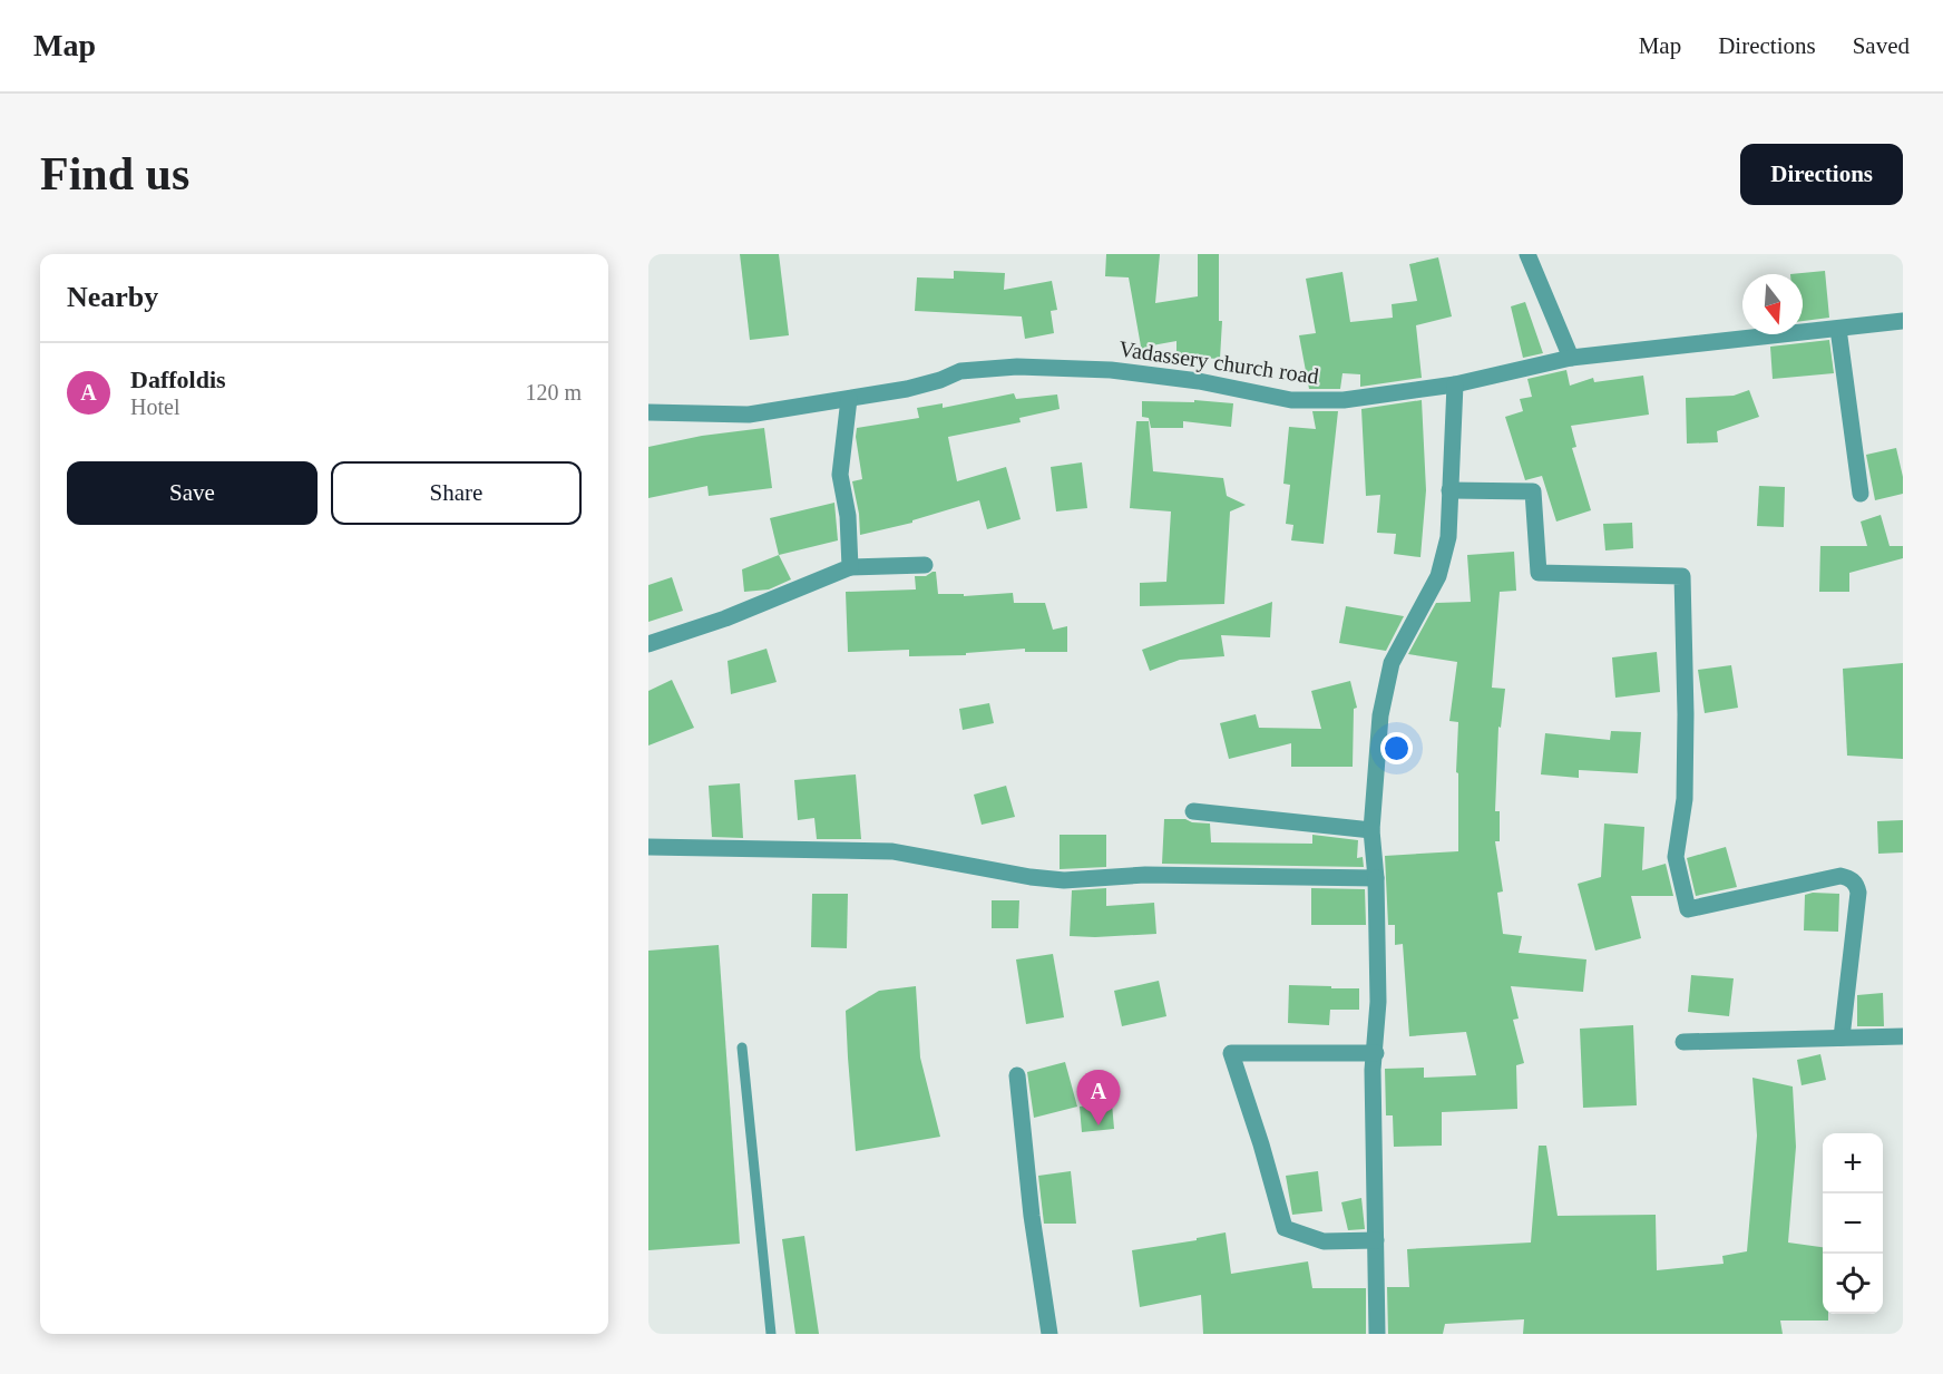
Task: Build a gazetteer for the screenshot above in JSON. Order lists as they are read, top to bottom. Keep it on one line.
{"streets":{"street":["Vadassery church road"]},"north":"bottom","page":{"header":"Map","nav":["Map","Directions","Saved"],"buttons":["Directions",["Save","Share"]],"title":"Find us","heading":"Nearby","list":[{"mark":"A","name":"Daffoldis","note":"Hotel","value":"120 m"}],"pins":"A","map_buttons":["+","−"]}}
